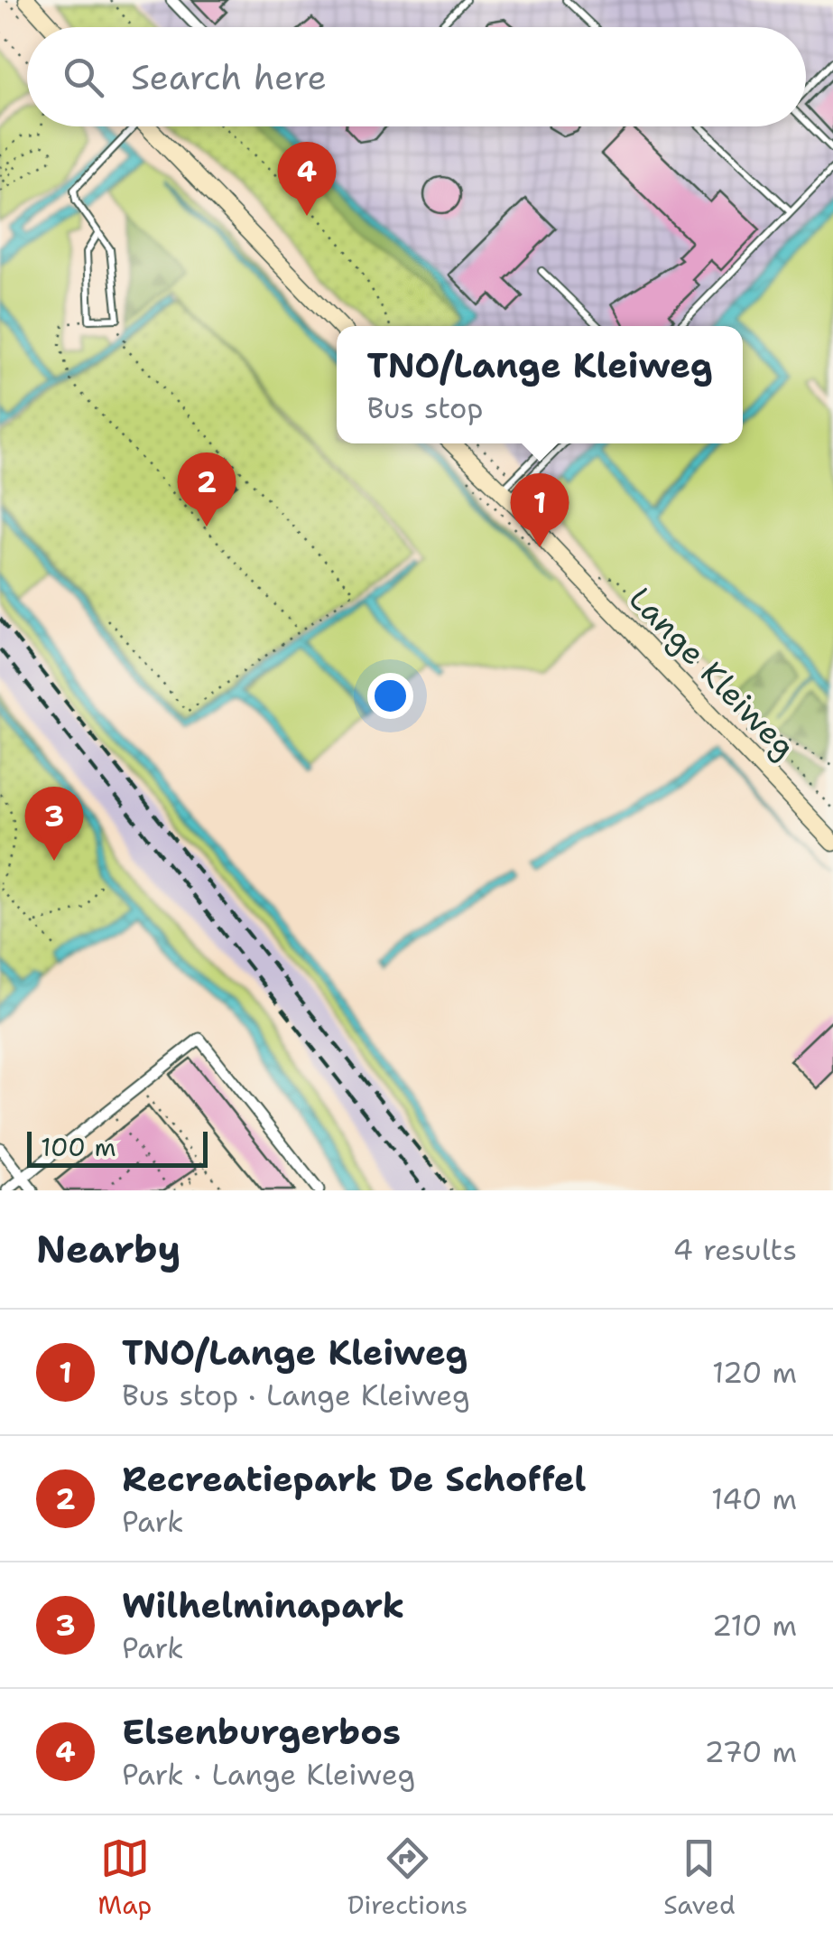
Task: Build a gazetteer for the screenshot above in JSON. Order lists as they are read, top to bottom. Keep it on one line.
{"streets":{"street":["Lange Kleiweg"]},"scale_bar":"100 m","page":{"search":"Search here","pins":["4","2","1","3"],"popup":["TNO/Lange Kleiweg","Bus stop"],"scale":"100 m","heading":["Nearby","4 results"],"list":[{"mark":"1","name":"TNO/Lange Kleiweg","note":"Bus stop · Lange Kleiweg","value":"120 m"},{"mark":"2","name":"Recreatiepark De Schoffel","note":"Park","value":"140 m"},{"mark":"3","name":"Wilhelminapark","note":"Park","value":"210 m"},{"mark":"4","name":"Elsenburgerbos","note":"Park · Lange Kleiweg","value":"270 m"}],"nav":["Map","Directions","Saved"]}}
